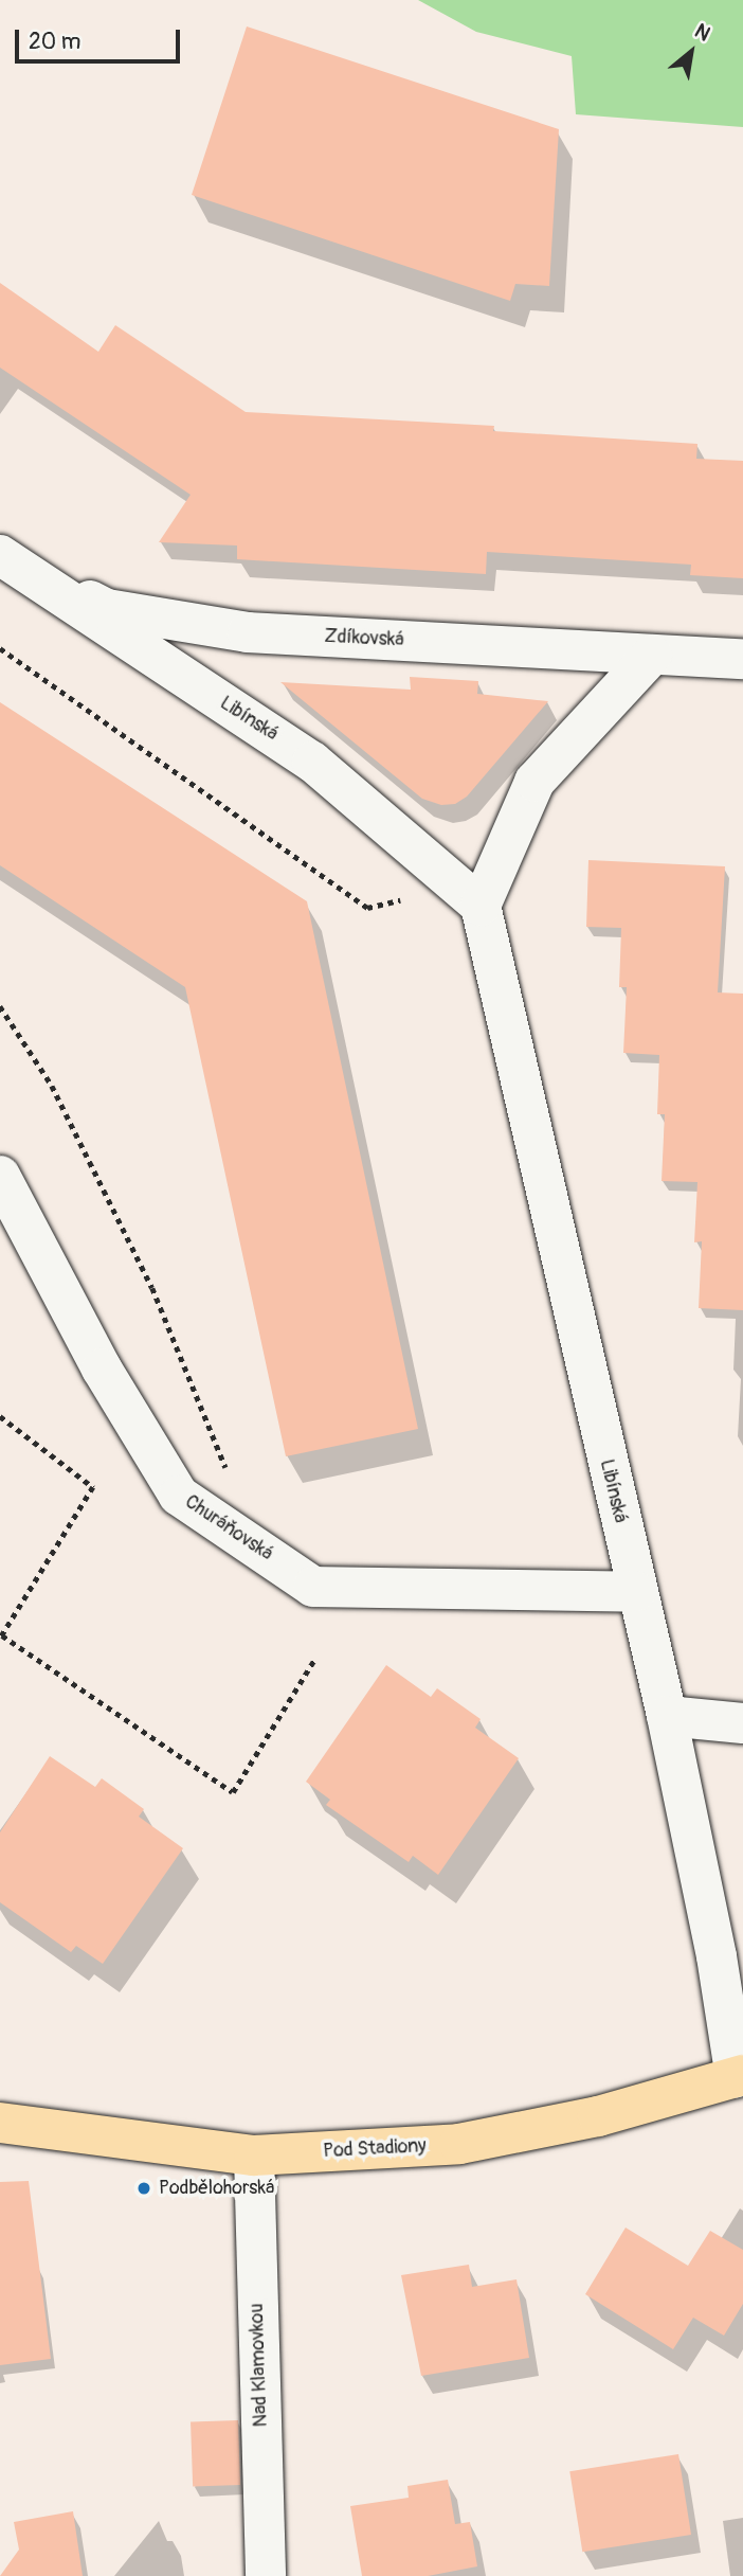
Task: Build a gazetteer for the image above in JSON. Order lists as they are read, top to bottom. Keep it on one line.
{"streets":{"main road":["Pod Stadiony"],"street":["Zdíkovská","Libínská","Churáňovská","Nad Klamovkou"]},"crossings":[["Zdíkovská","Libínská"],["Libínská","Churáňovská"],["Libínská","Pod Stadiony"],["Pod Stadiony","Nad Klamovkou"]],"places":["Podbělohorská"],"scale_bar":"20 m","north":"top right"}
